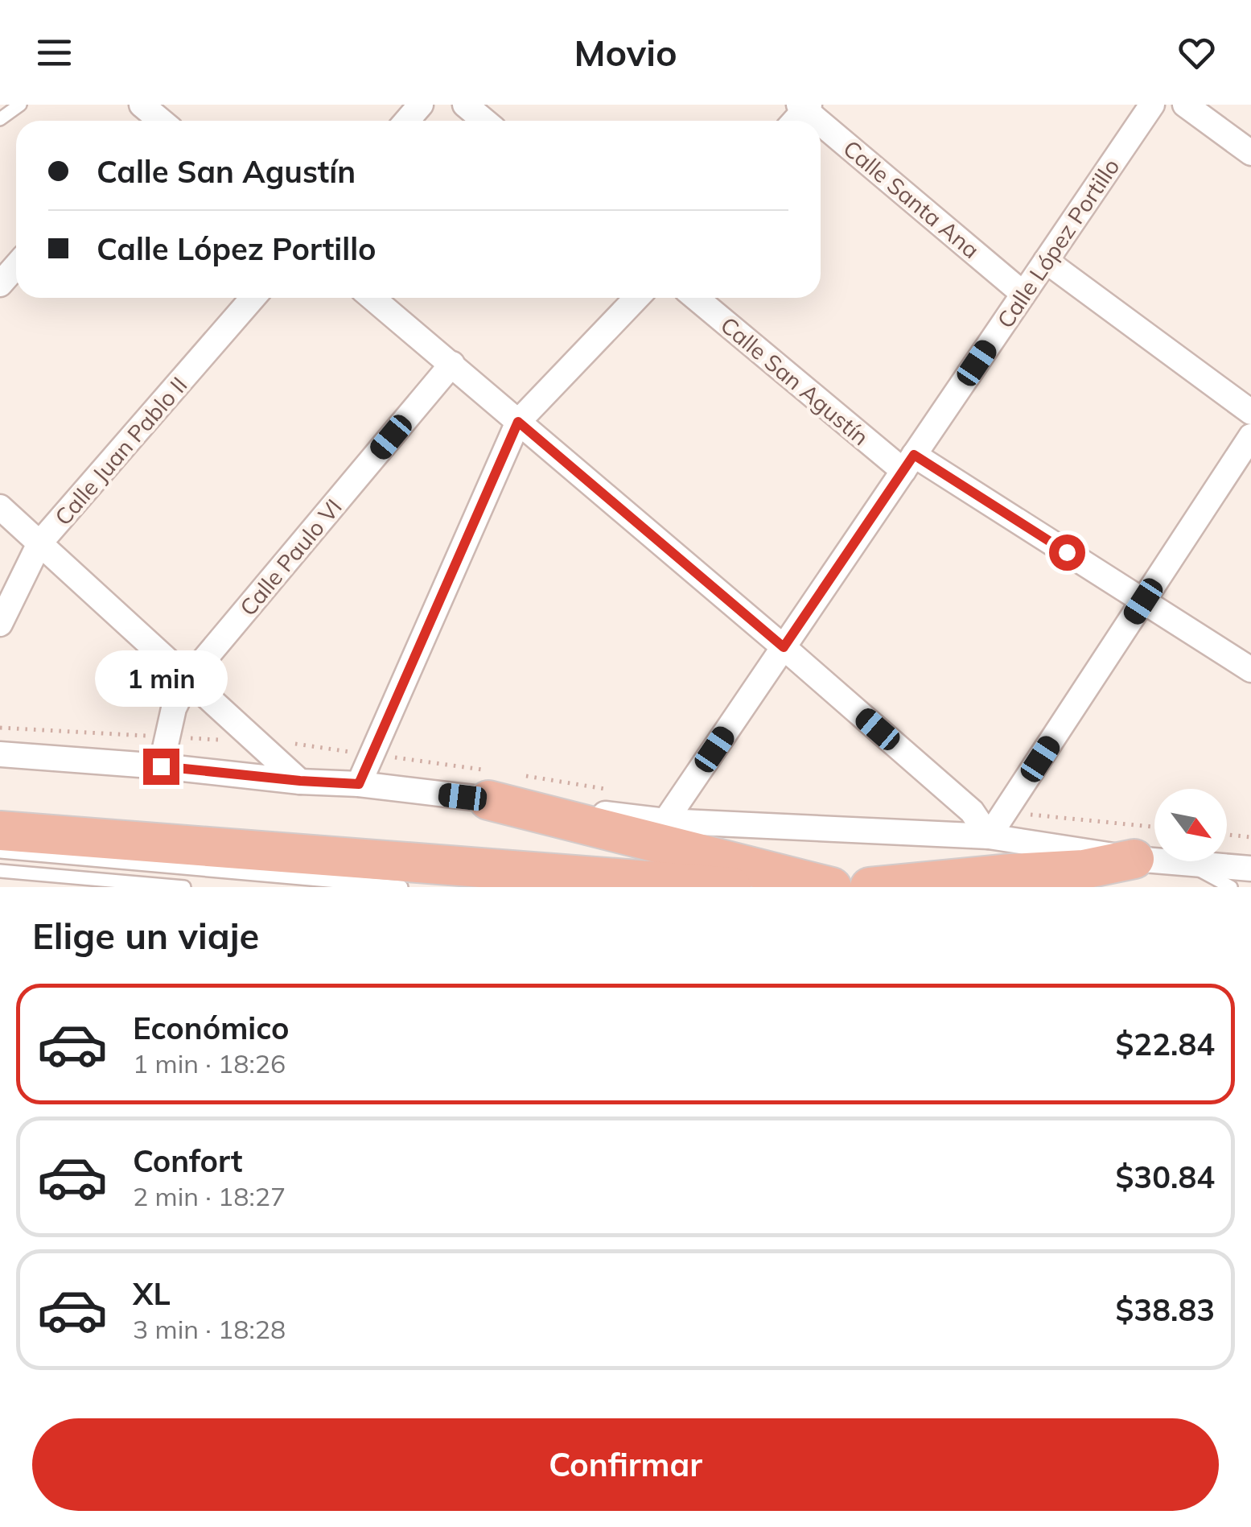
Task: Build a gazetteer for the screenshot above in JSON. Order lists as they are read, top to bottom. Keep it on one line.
{"streets":{"street":["Calle Santa Ana","Calle López Portillo","Calle San Agustín","Calle Juan Pablo II","Calle Paulo VI"]},"crossings":[["Calle Santa Ana","Calle López Portillo"],["Calle López Portillo","Calle San Agustín"]],"north":"bottom right","page":{"header":"Movio","banner":["Calle San Agustín","Calle López Portillo"],"bubble":"1 min","heading":"Elige un viaje","list":[{"name":"Económico","note":"1 min · 18:26","value":"$22.84"},{"name":"Confort","note":"2 min · 18:27","value":"$30.84"},{"name":"XL","note":"3 min · 18:28","value":"$38.83"}],"buttons":"Confirmar"}}
